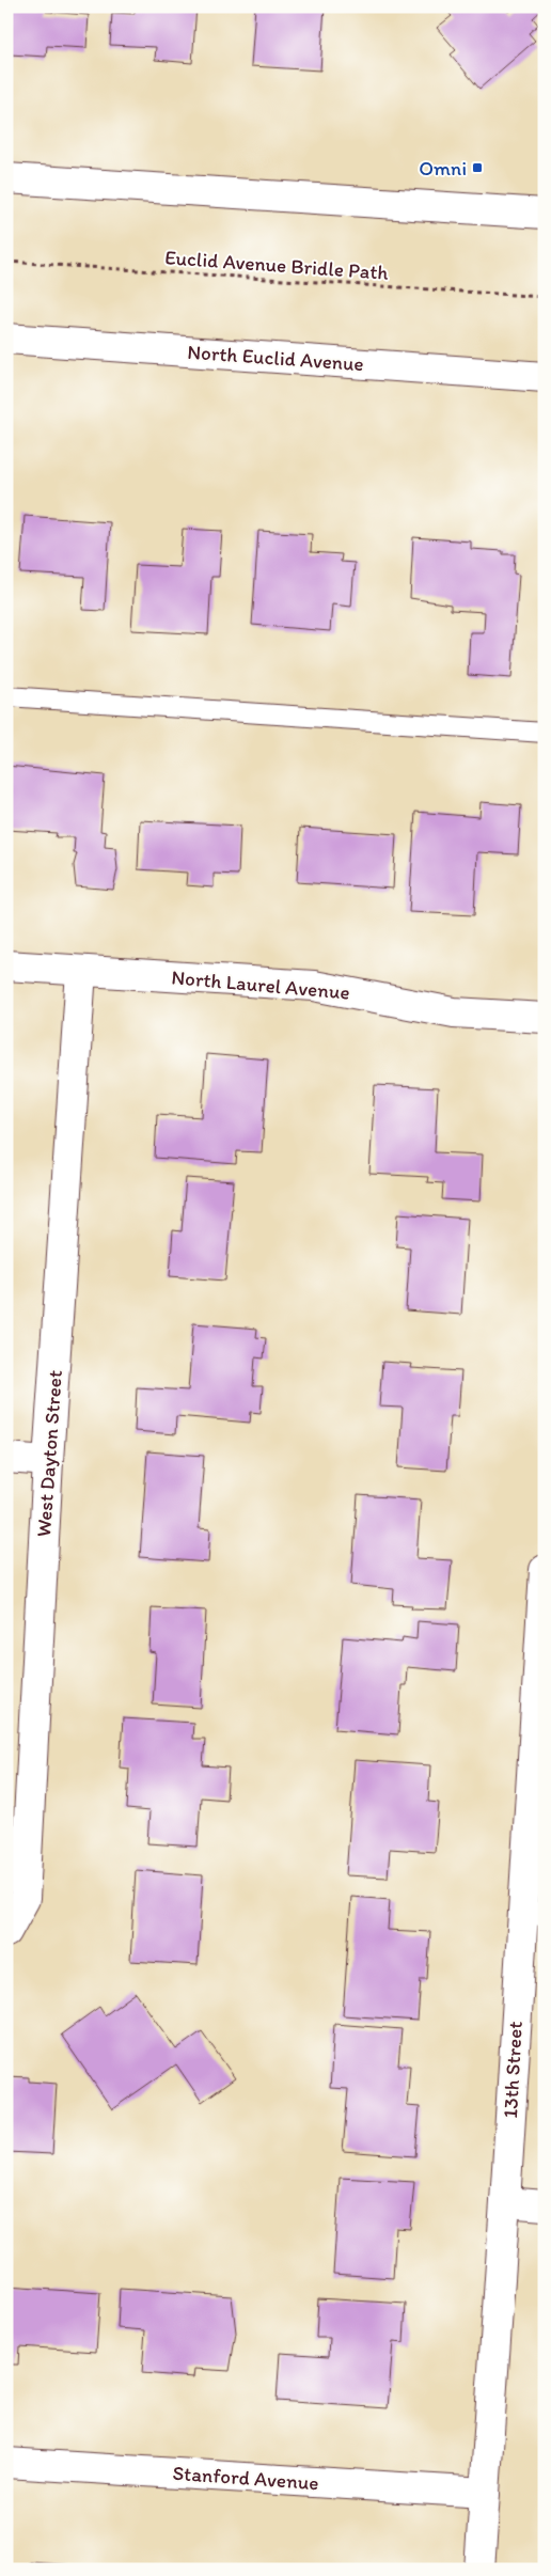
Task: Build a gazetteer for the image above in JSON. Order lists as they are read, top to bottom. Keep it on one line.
{"streets":{"street":["North Euclid Avenue","North Laurel Avenue","West Dayton Street","13th Street","Stanford Avenue"],"path":["Euclid Avenue Bridle Path"]},"crossings":[["North Laurel Avenue","West Dayton Street"],["13th Street","Stanford Avenue"]],"places":{"transit":["Omni"]}}
